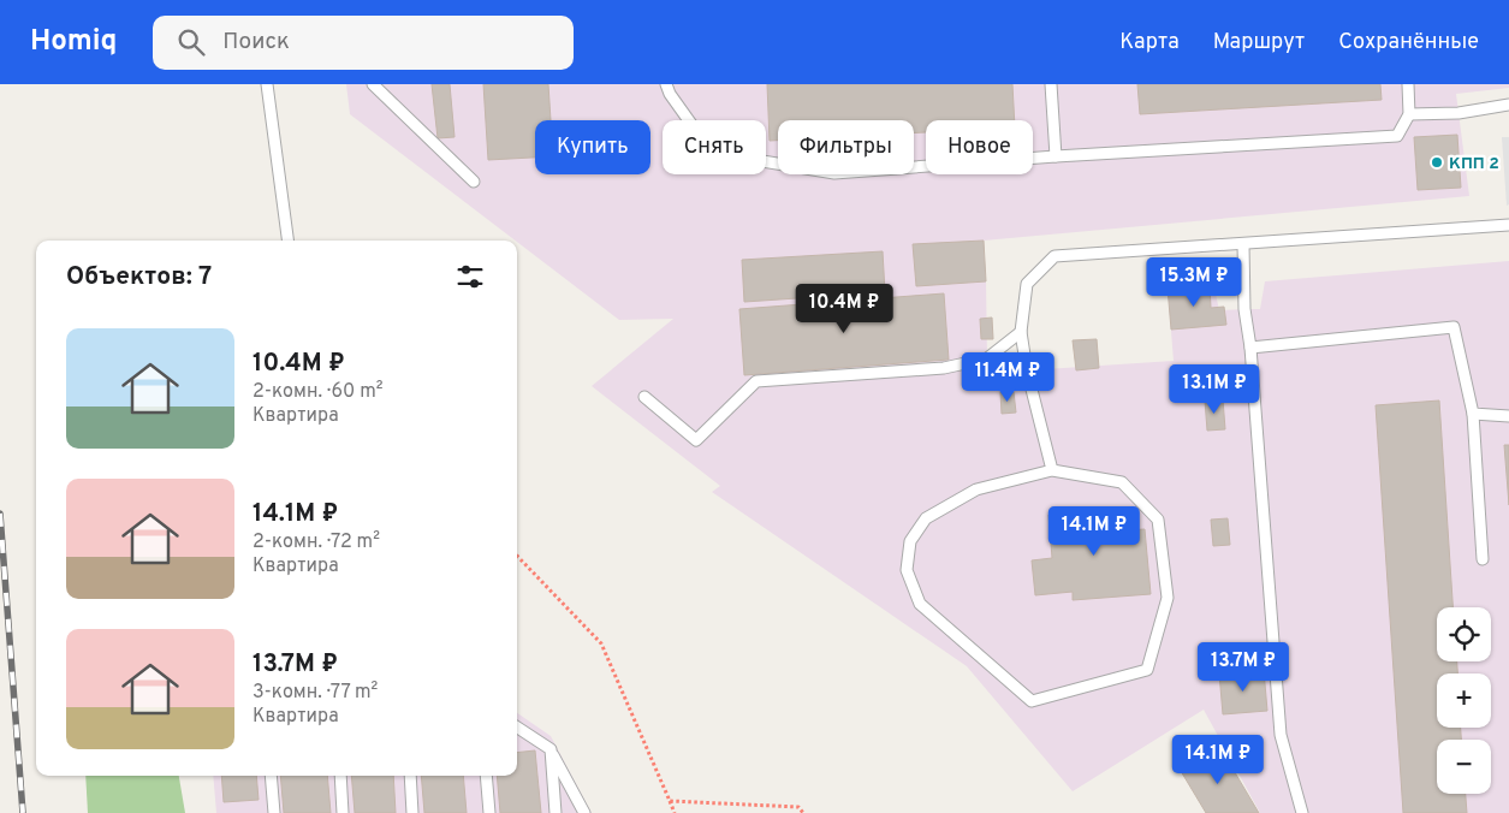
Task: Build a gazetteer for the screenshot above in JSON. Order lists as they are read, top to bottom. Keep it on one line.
{"places":["КПП 2"],"page":{"header":"Homiq","search":"Поиск","nav":["Карта","Маршрут","Сохранённые"],"chip":["Купить","Снять","Фильтры","Новое"],"heading":"Объектов: 7","price":["15.3M ₽","10.4M ₽","11.4M ₽","13.1M ₽","14.1M ₽","13.7M ₽","14.1M ₽"],"list":[{"name":"10.4M ₽","note":"2-комн. · 60 m² · Квартира"},{"name":"14.1M ₽","note":"2-комн. · 72 m² · Квартира"},{"name":"13.7M ₽","note":"3-комн. · 77 m² · Квартира"}],"map_buttons":["+","−"]}}
